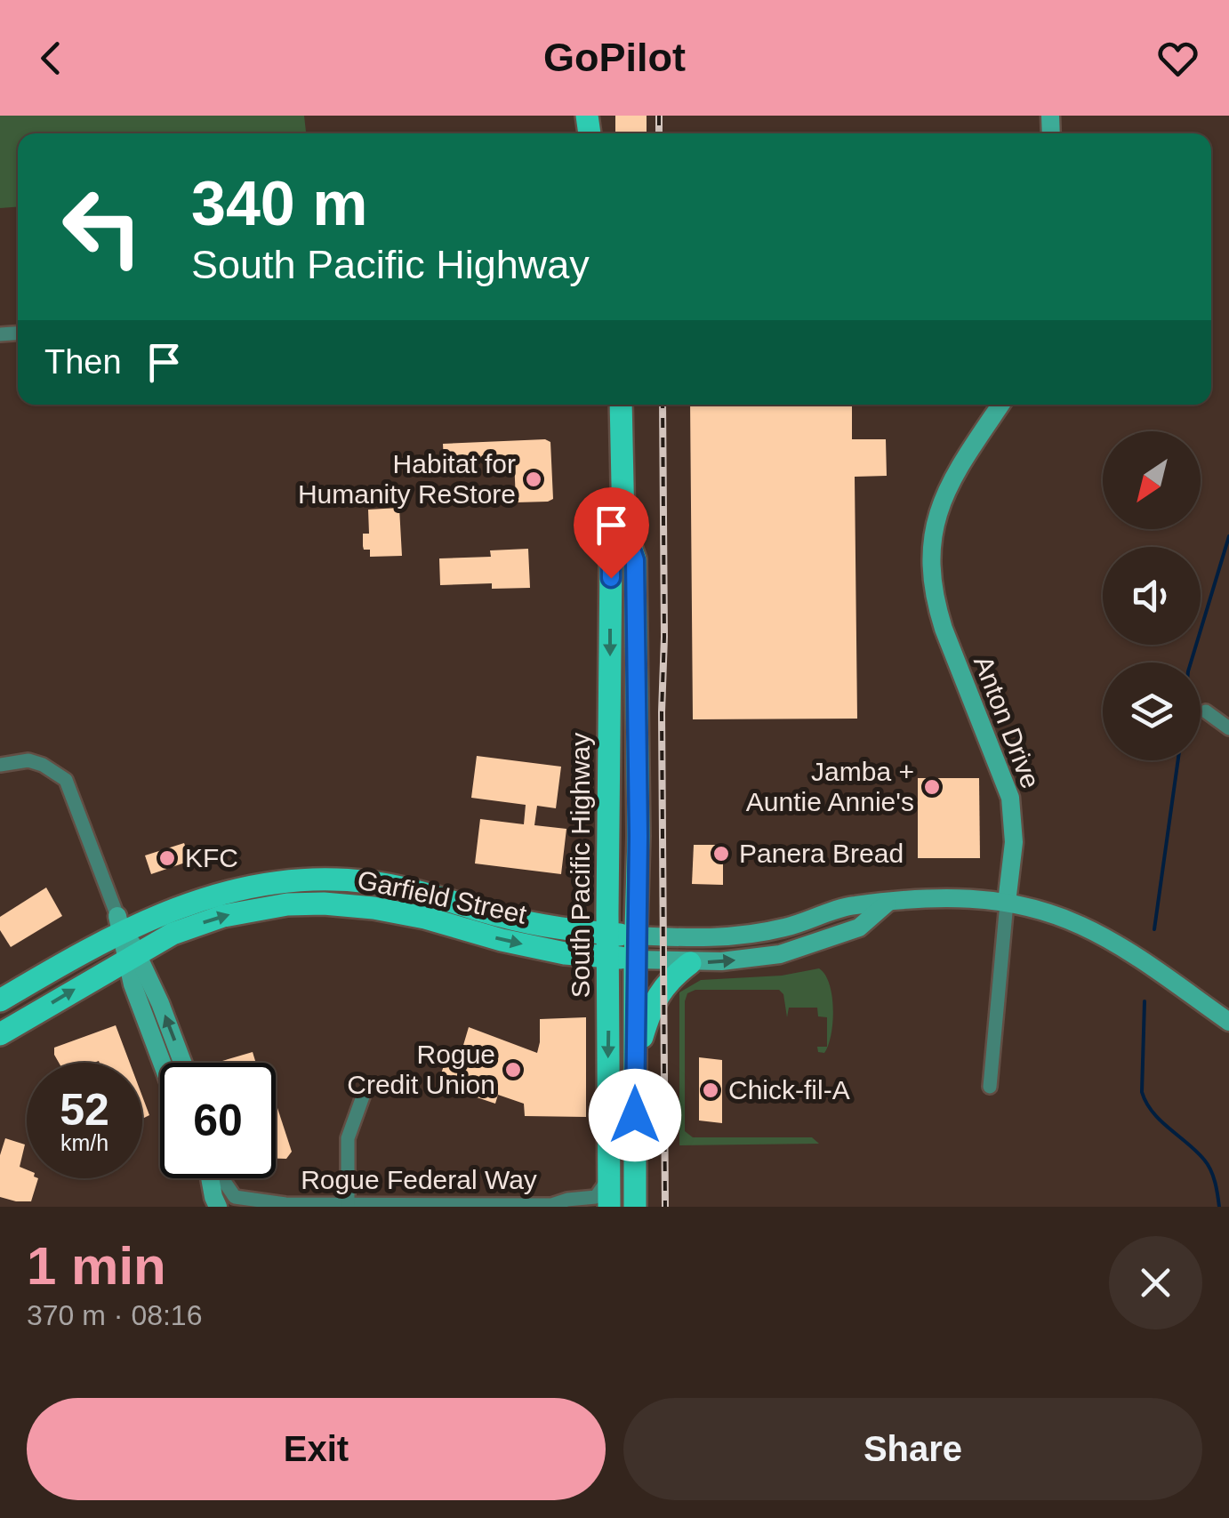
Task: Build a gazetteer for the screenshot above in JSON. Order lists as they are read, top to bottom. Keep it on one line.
{"streets":{"main road":["Anton Drive","South Pacific Highway","Garfield Street"],"street":["Rogue Federal Way"]},"crossings":[["Anton Drive","Garfield Street"],["South Pacific Highway","Garfield Street"],["South Pacific Highway","Rogue Federal Way"]],"places":["Habitat for Humanity ReStore","Jamba + Auntie Annie's","Panera Bread","KFC","Rogue Credit Union","Chick-fil-A"],"north":"bottom left","page":{"header":"GoPilot","turn":["340 m","South Pacific Highway"],"then":"Then","speed":"52 km/h","limit":"60","heading":["1 min","370 m · 08:16"],"buttons":["Exit","Share"]}}
